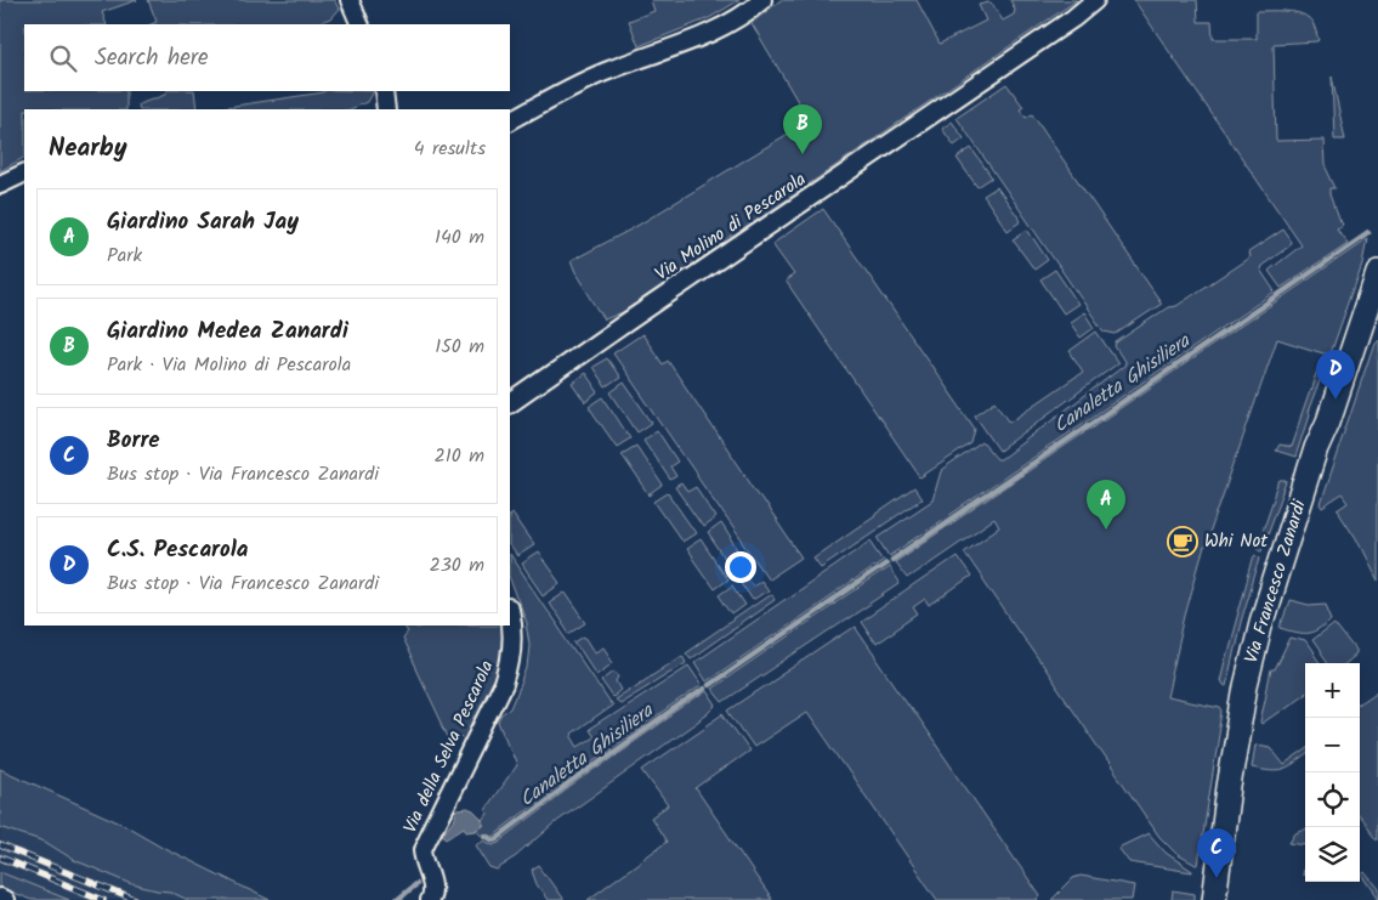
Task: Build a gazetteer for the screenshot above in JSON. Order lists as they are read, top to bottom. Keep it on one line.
{"streets":{"main road":["Via Francesco Zanardi"],"street":["Via Molino di Pescarola","Via della Selva Pescarola"]},"water":["Canaletta Ghisiliera"],"places":{"cafe":["Whi Not"]},"page":{"search":"Search here","pins":["B","D","A","C"],"heading":["Nearby","4 results"],"list":[{"mark":"A","name":"Giardino Sarah Jay","note":"Park","value":"140 m"},{"mark":"B","name":"Giardino Medea Zanardi","note":"Park · Via Molino di Pescarola","value":"150 m"},{"mark":"C","name":"Borre","note":"Bus stop · Via Francesco Zanardi","value":"210 m"},{"mark":"D","name":"C.S. Pescarola","note":"Bus stop · Via Francesco Zanardi","value":"230 m"}],"map_buttons":["+","−"]}}
